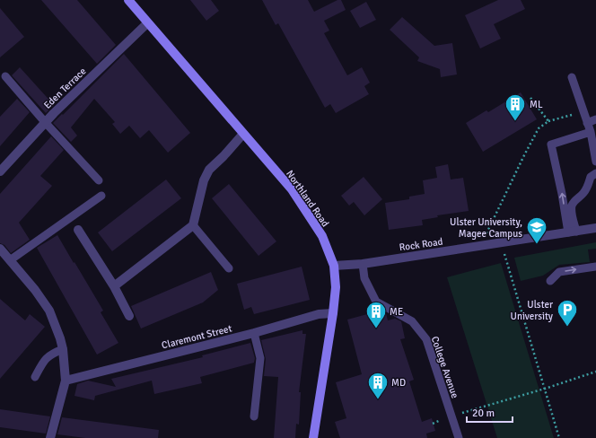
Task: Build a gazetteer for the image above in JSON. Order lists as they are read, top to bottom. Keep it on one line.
{"streets":{"main road":["Northland Road"],"street":["Eden Terrace","Rock Road","Claremont Street"],"lane":["College Avenue"]},"crossings":[["Eden Terrace","Northland Road"],["Northland Road","Rock Road"],["Northland Road","Claremont Street"],["Rock Road","College Avenue"]],"places":{"building":["ML","ME","MD"],"school or university":["Ulster University, Magee Campus"],"parking":["Ulster University"]},"scale_bar":"20 m"}
